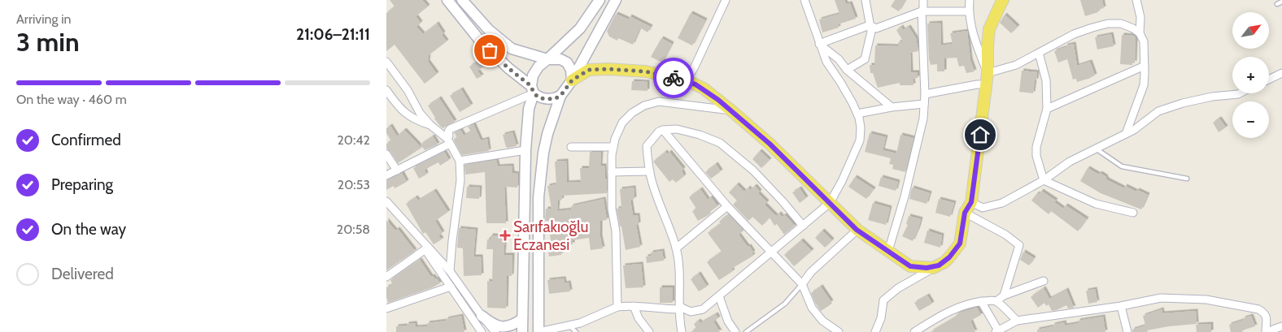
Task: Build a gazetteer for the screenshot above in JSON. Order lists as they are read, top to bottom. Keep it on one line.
{"places":{"health":["Sarıfakıoğlu Eczanesi"]},"north":"top right","page":{"heading":["3 min","Arriving in","21:06–21:11"],"map_buttons":["+","−"],"bar":"On the way · 460 m","list":[["Confirmed","20:42"],["Preparing","20:53"],["On the way","20:58"],"Delivered"]}}
